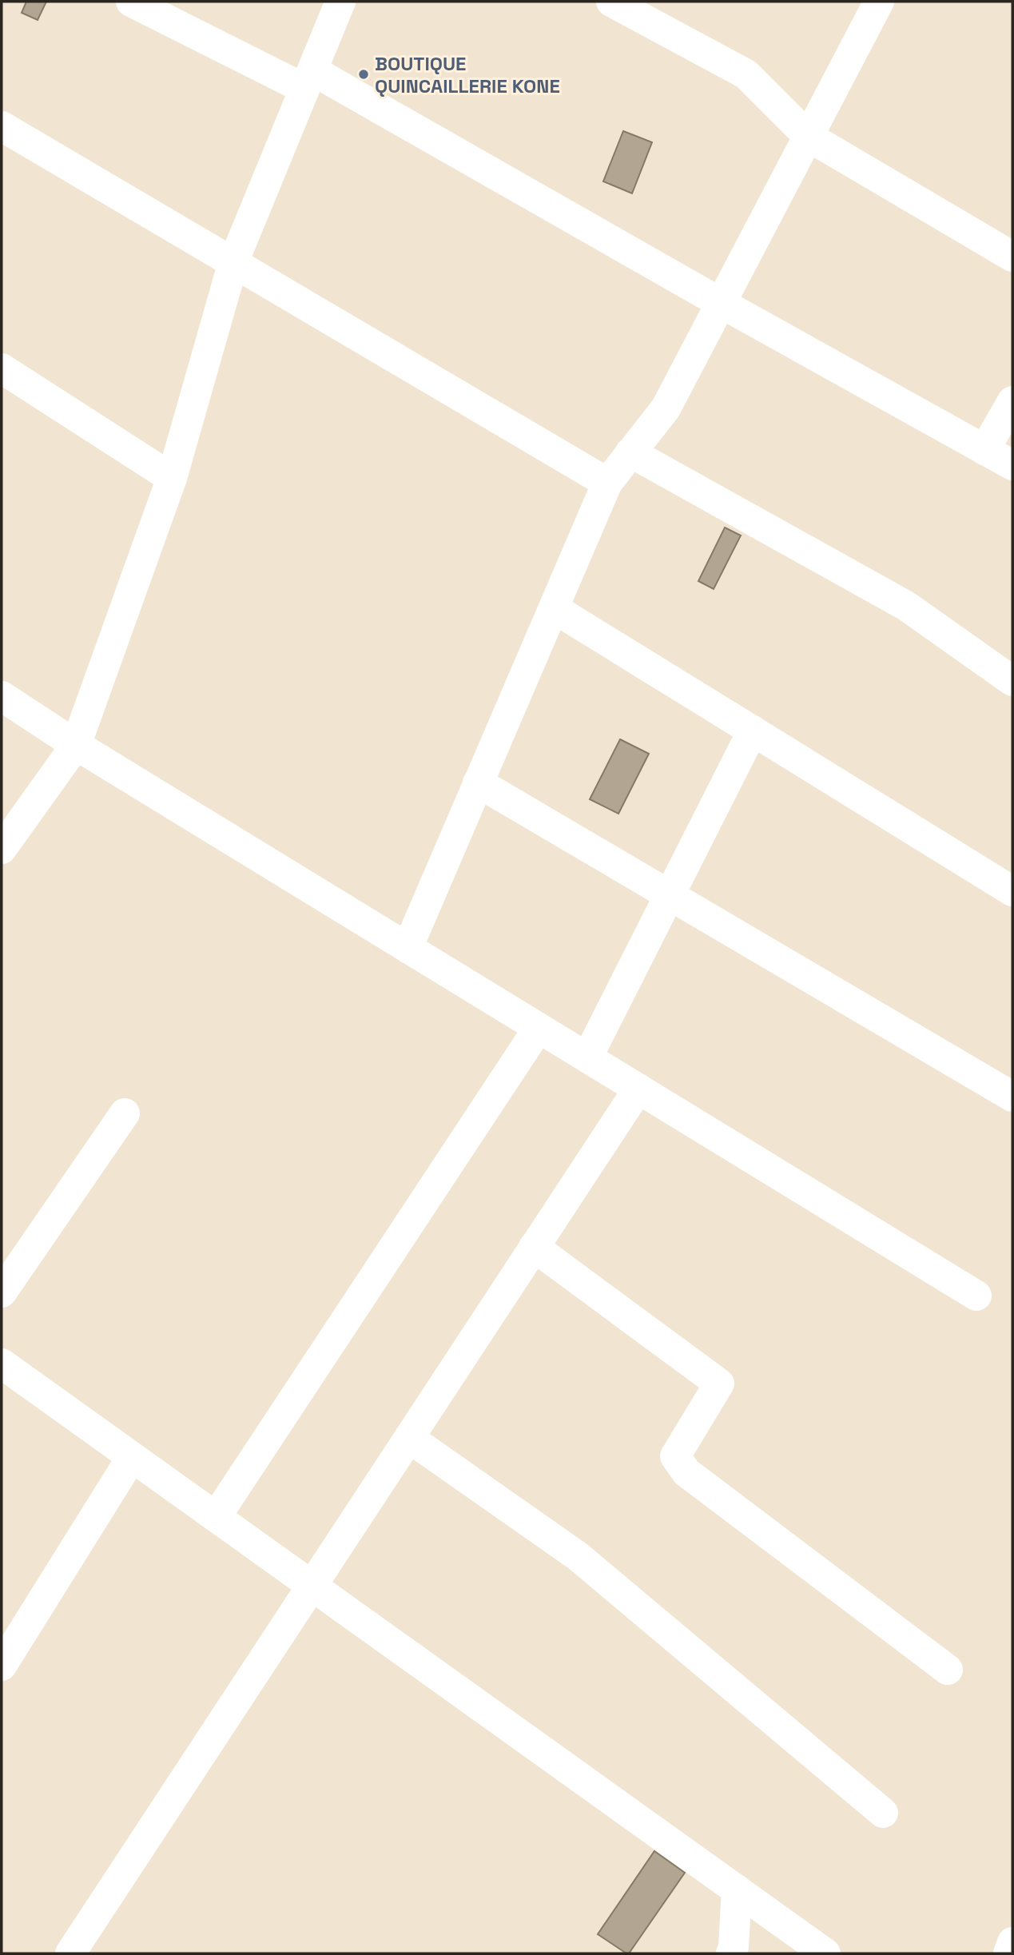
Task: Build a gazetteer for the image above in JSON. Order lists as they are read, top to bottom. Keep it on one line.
{"places":["BOUTIQUE QUINCAILLERIE KONE"]}
